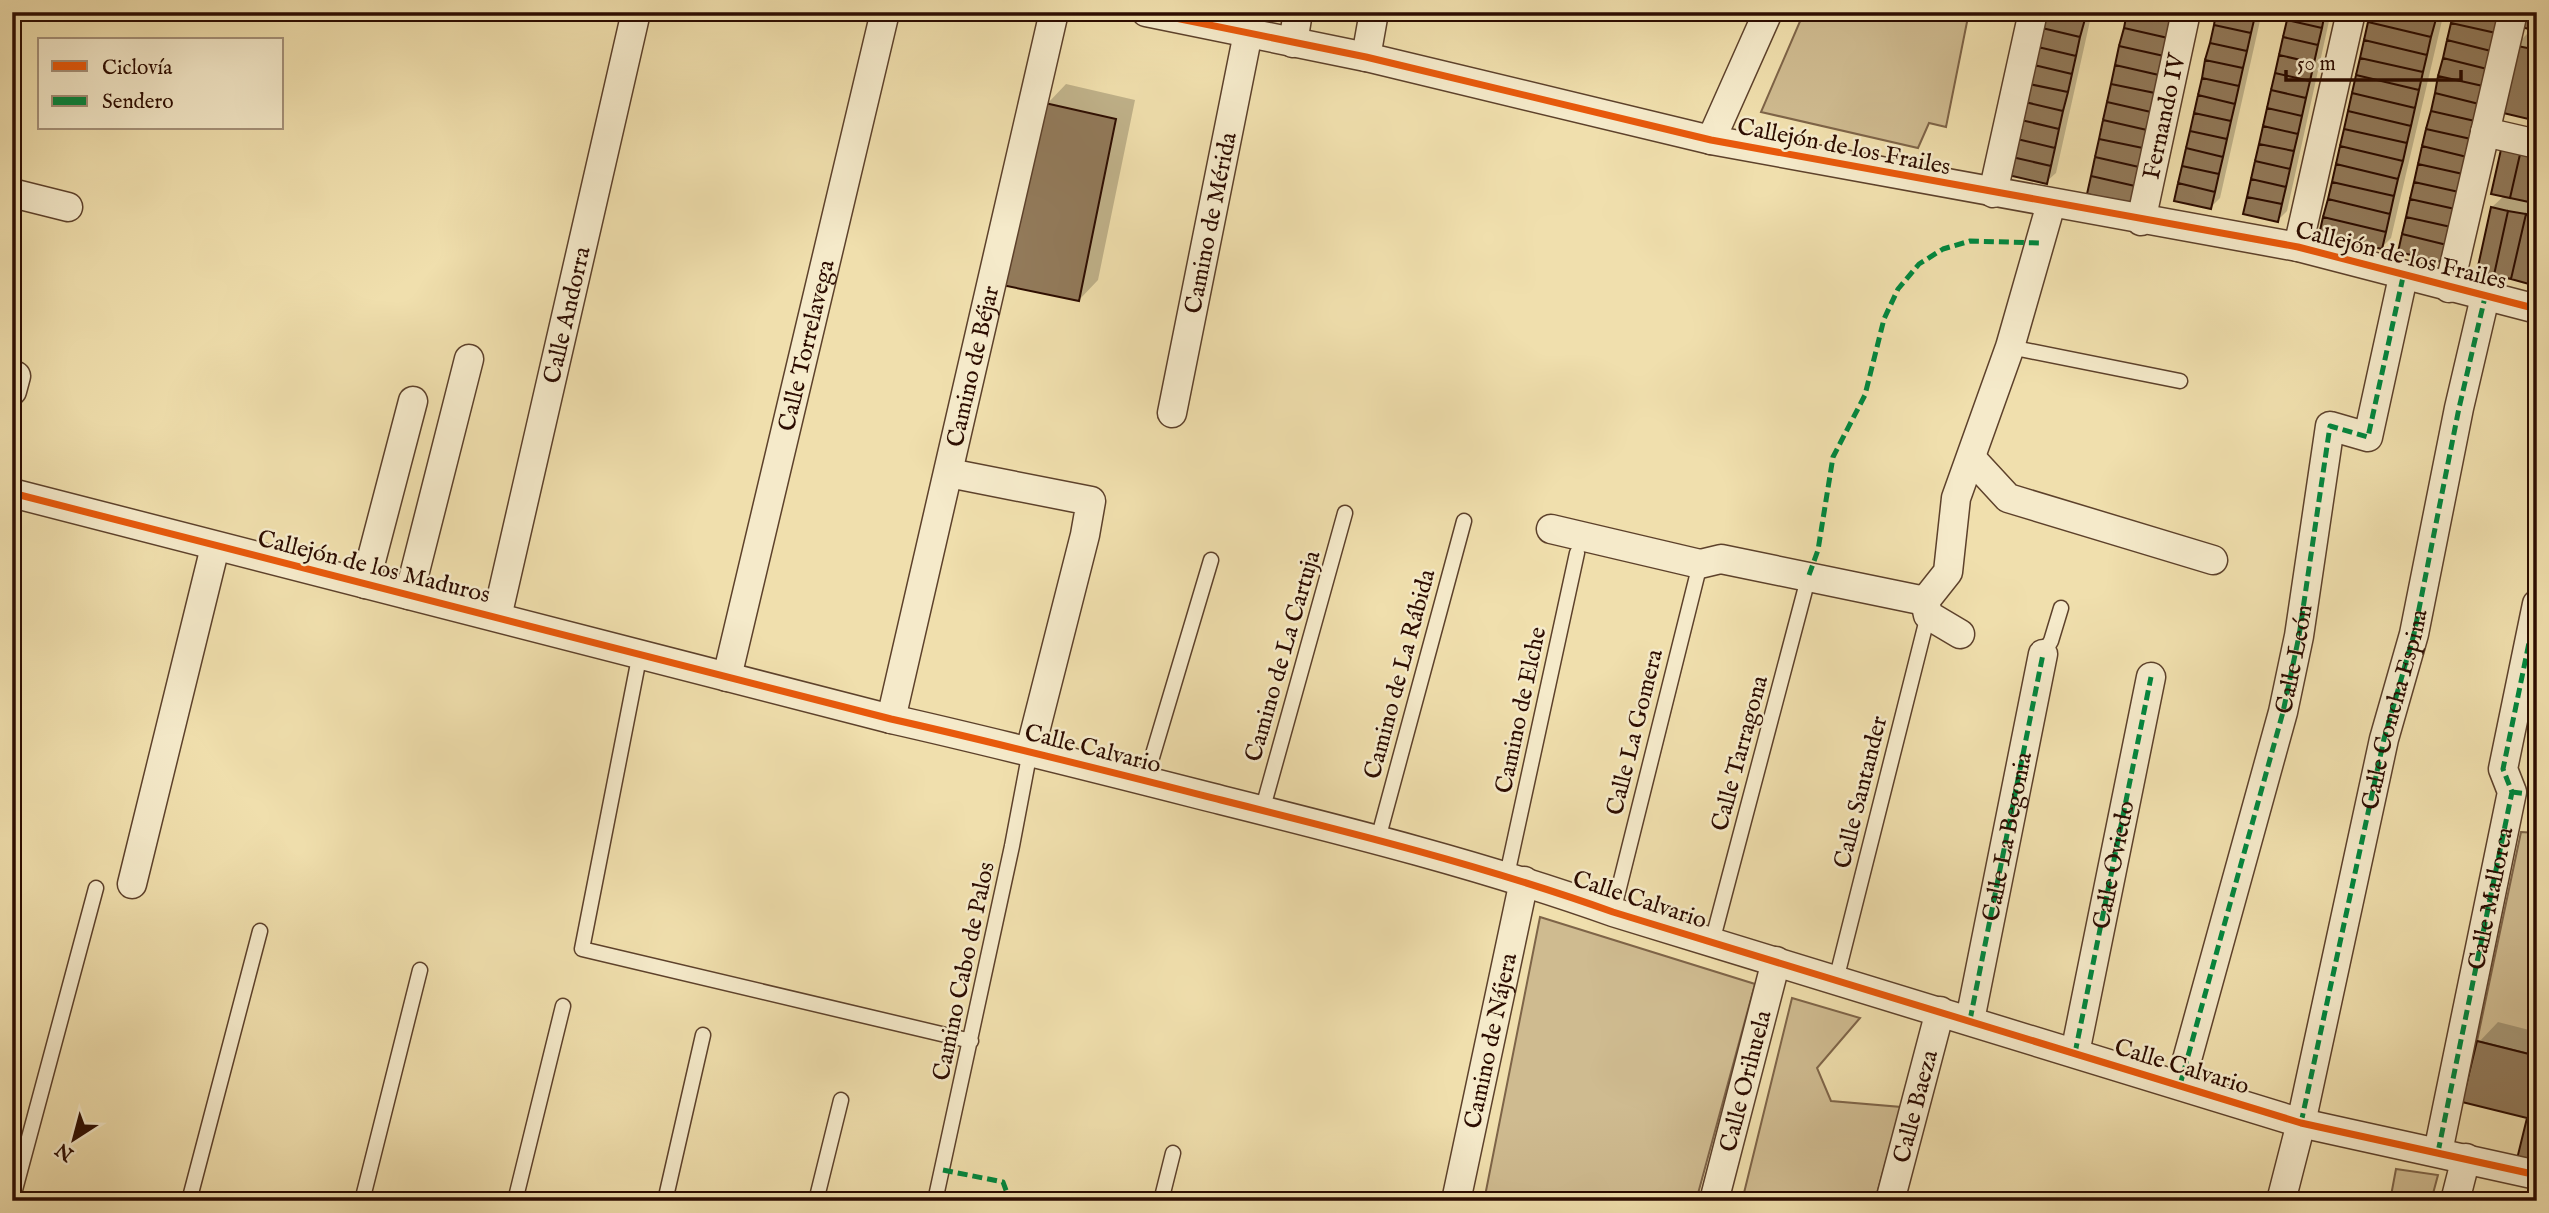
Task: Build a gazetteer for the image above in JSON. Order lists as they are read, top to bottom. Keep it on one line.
{"streets":{"street":["Fernando IV","Callejón de los Frailes","Camino de Mérida","Calle Andorra","Calle Torrelavega","Camino de Béjar","Callejón de los Maduros","Calle León","Calle Concha Espina","Calle Calvario","Calle La Begonia","Calle Oviedo","Calle Mallorca","Camino de Nájera","Calle Orihuela","Calle Baeza"],"lane":["Camino de La Cartuja","Camino de La Rábida","Camino de Elche","Calle La Gomera","Calle Tarragona","Calle Santander","Camino Cabo de Palos"]},"crossings":[["Fernando IV","Callejón de los Frailes"],["Callejón de los Frailes","Camino de Mérida"],["Callejón de los Frailes","Calle León"],["Callejón de los Frailes","Calle Concha Espina"],["Calle Andorra","Callejón de los Maduros"],["Calle Torrelavega","Callejón de los Maduros"],["Calle Torrelavega","Calle Calvario"],["Camino de Béjar","Calle Calvario"],["Callejón de los Maduros","Calle Calvario"],["Camino de La Cartuja","Calle Calvario"],["Calle León","Calle Calvario"],["Camino de La Rábida","Calle Calvario"],["Camino de Elche","Calle Calvario"],["Camino de Elche","Camino de Nájera"],["Calle Concha Espina","Calle Calvario"],["Calle La Gomera","Calle Calvario"],["Calle Calvario","Calle Tarragona"],["Calle Calvario","Calle Santander"],["Calle Calvario","Calle La Begonia"],["Calle Calvario","Calle Oviedo"],["Calle Calvario","Calle Mallorca"],["Calle Calvario","Camino Cabo de Palos"],["Calle Calvario","Camino de Nájera"],["Calle Calvario","Calle Orihuela"],["Calle Calvario","Calle Baeza"]],"legend":["Ciclovía","Sendero"],"scale_bar":"50 m","north":"bottom left"}
